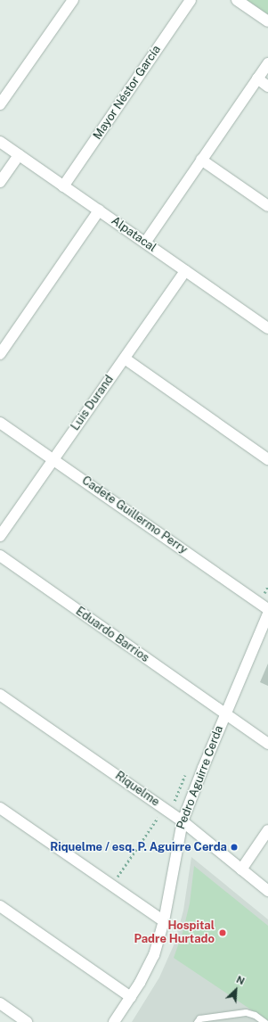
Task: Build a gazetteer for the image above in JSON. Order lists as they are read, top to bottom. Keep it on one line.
{"streets":{"street":["Mayor Néstor García","Alpatacal","Luis Durand","Cadete Guillermo Perry","Eduardo Barrios","Pedro Aguirre Cerda","Riquelme"]},"crossings":[["Mayor Néstor García","Alpatacal"],["Alpatacal","Luis Durand"],["Luis Durand","Cadete Guillermo Perry"],["Eduardo Barrios","Pedro Aguirre Cerda"],["Pedro Aguirre Cerda","Riquelme"]],"places":["Riquelme / esq. P. Aguirre Cerda","Hospital Padre Hurtado"],"north":"top right"}
